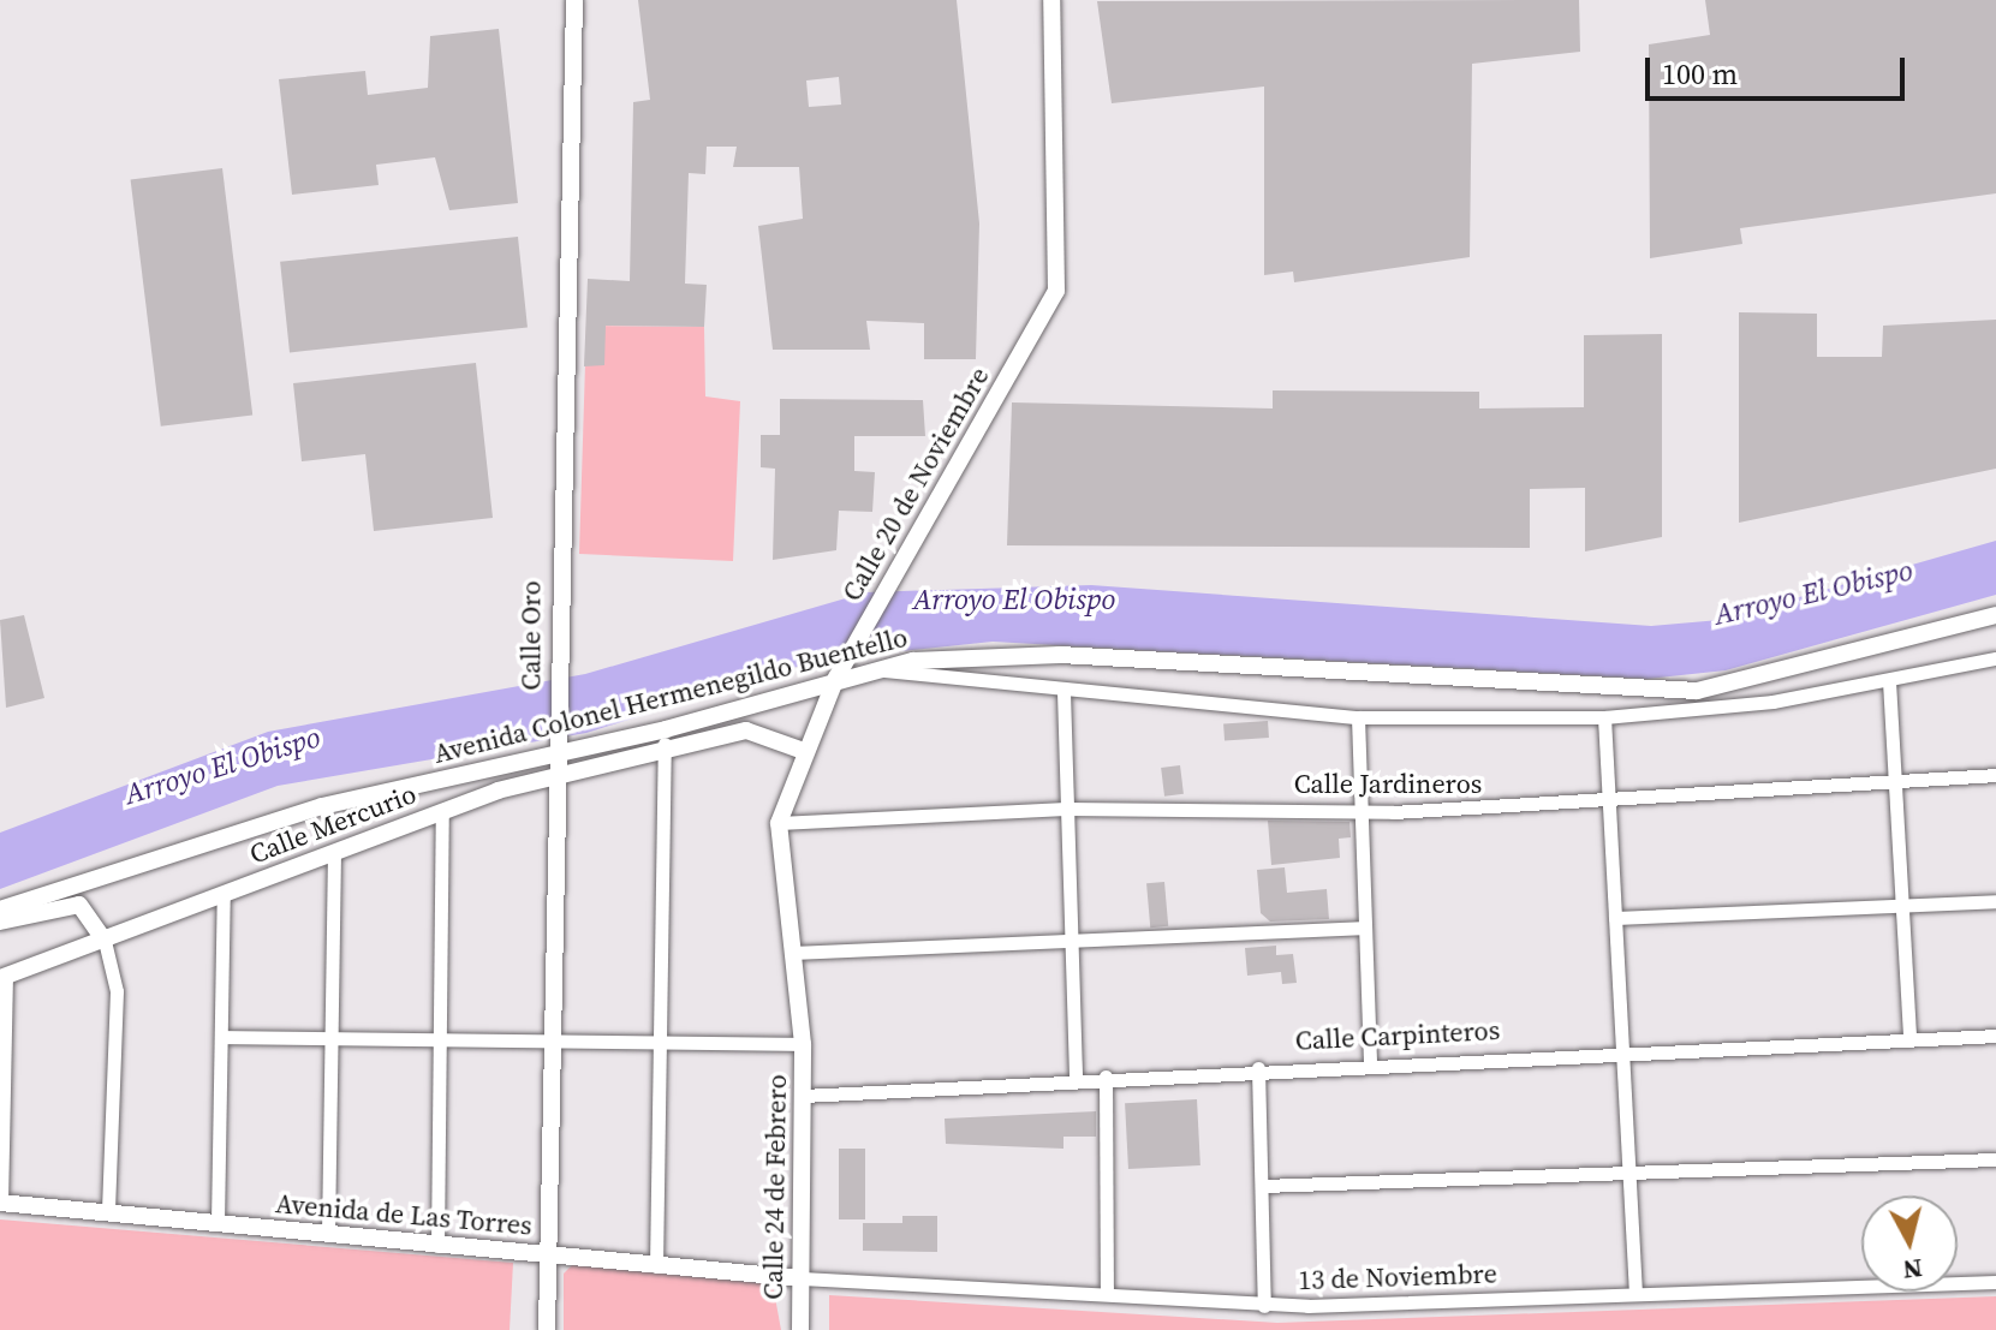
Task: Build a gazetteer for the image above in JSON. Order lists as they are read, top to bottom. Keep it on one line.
{"streets":{"street":["Calle 20 de Noviembre","Calle Oro","Avenida Colonel Hermenegildo Buentello","Calle Jardineros","Calle Mercurio","Calle Carpinteros","Calle 24 de Febrero","Avenida de Las Torres","13 de Noviembre"]},"crossings":[["Calle 20 de Noviembre","Avenida Colonel Hermenegildo Buentello"],["Calle 20 de Noviembre","Calle Jardineros"],["Calle 20 de Noviembre","Calle Mercurio"],["Calle 20 de Noviembre","Calle 24 de Febrero"],["Calle Oro","Avenida Colonel Hermenegildo Buentello"],["Calle Oro","Calle Mercurio"],["Calle Oro","Avenida de Las Torres"],["Calle Carpinteros","Calle 24 de Febrero"],["Calle 24 de Febrero","Avenida de Las Torres"],["Calle 24 de Febrero","13 de Noviembre"],["Avenida de Las Torres","13 de Noviembre"]],"water":["Arroyo El Obispo"],"scale_bar":"100 m","north":"bottom"}
